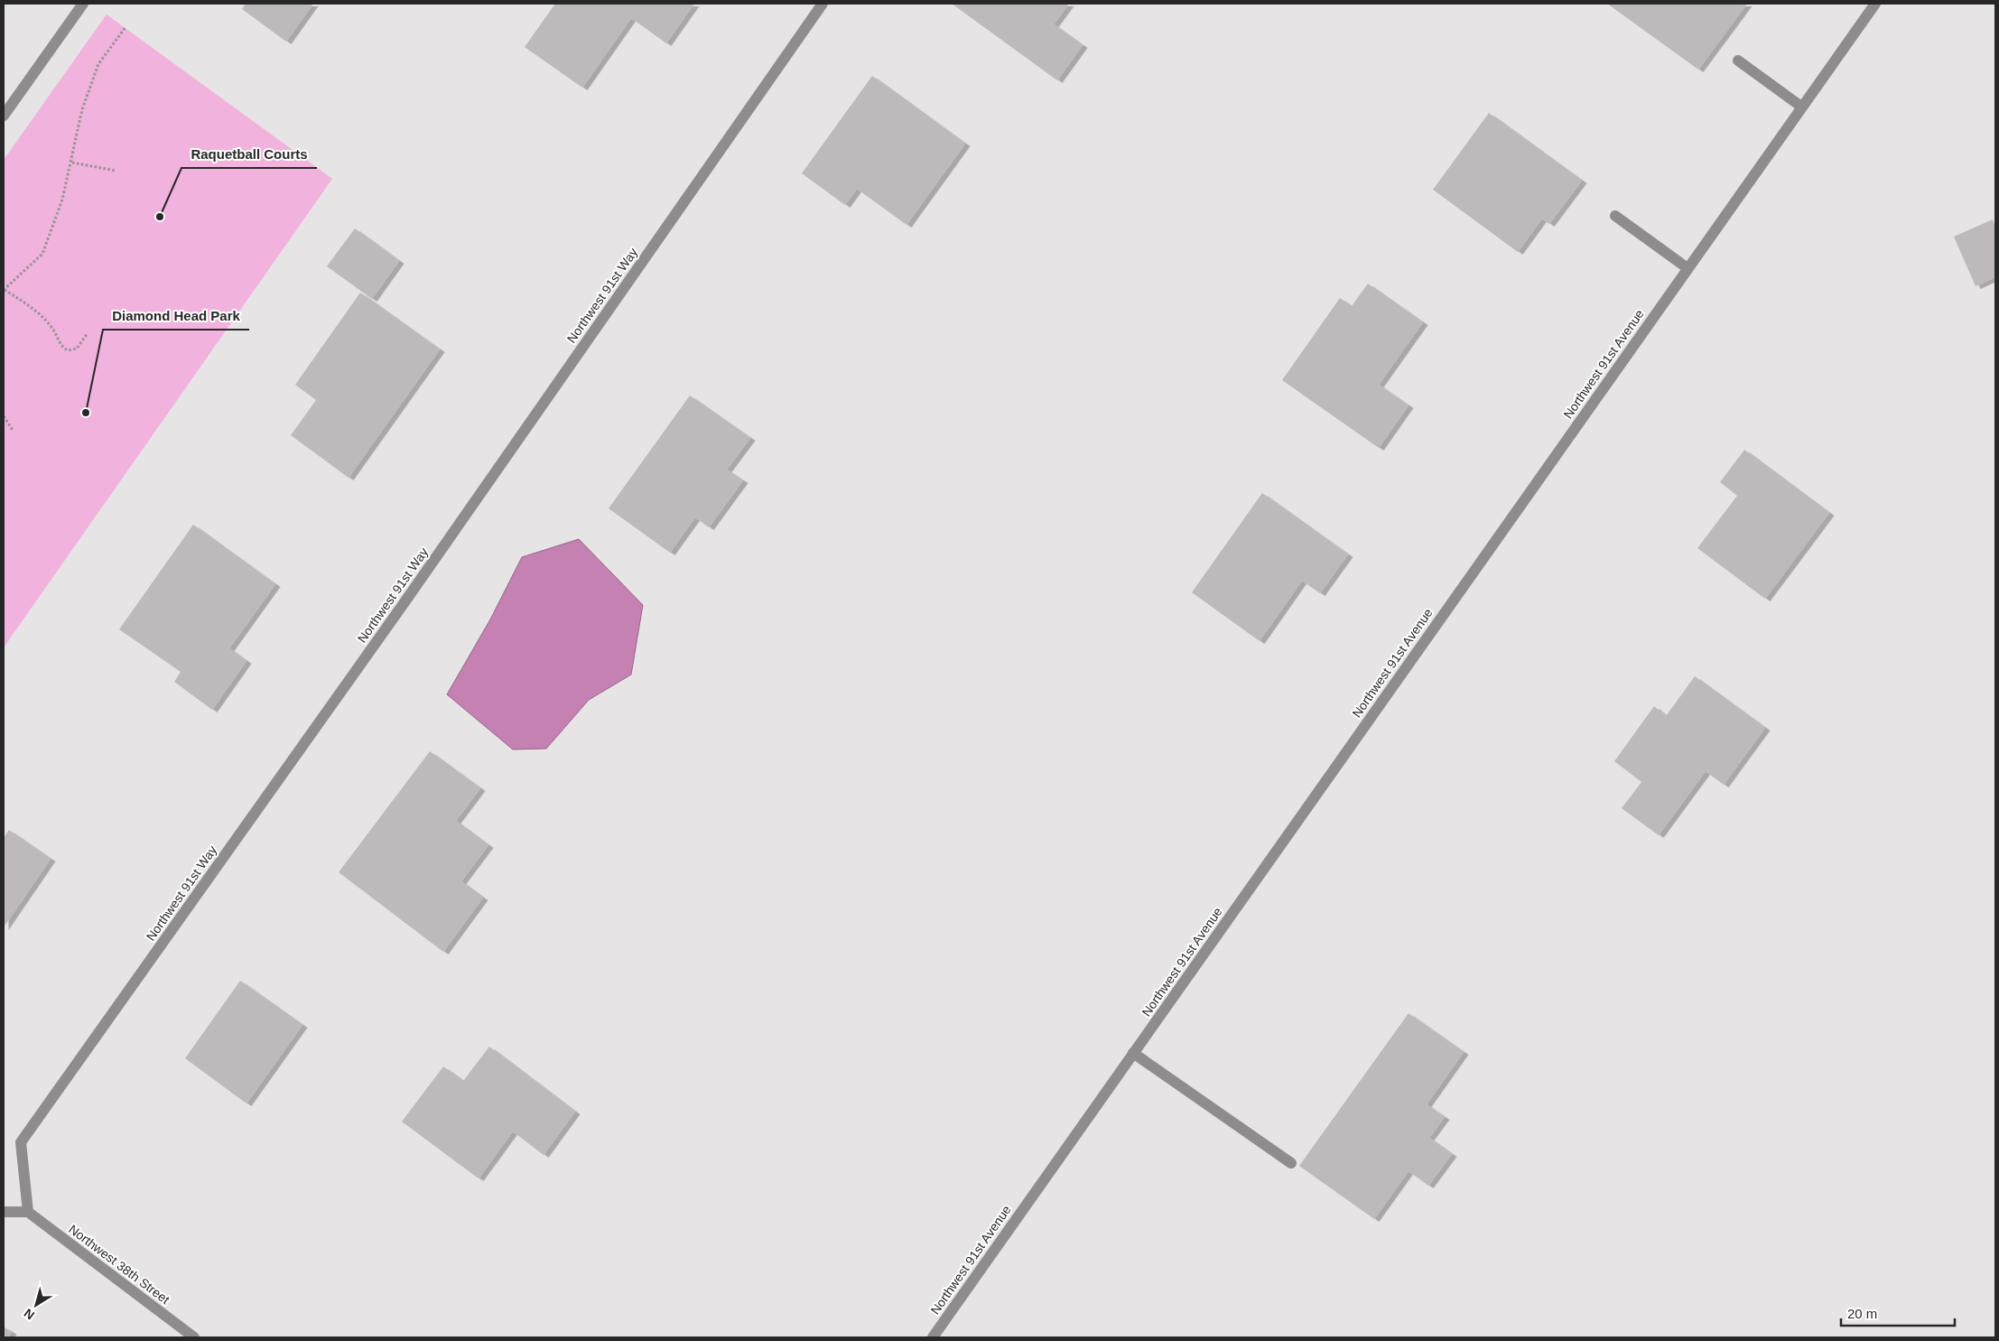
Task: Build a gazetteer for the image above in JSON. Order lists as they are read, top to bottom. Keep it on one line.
{"streets":{"street":["Northwest 91st Way","Northwest 91st Avenue","Northwest 38th Street"]},"crossings":[["Northwest 91st Way","Northwest 38th Street"]],"places":["Raquetball Courts","Diamond Head Park"],"scale_bar":"20 m","north":"bottom left"}
